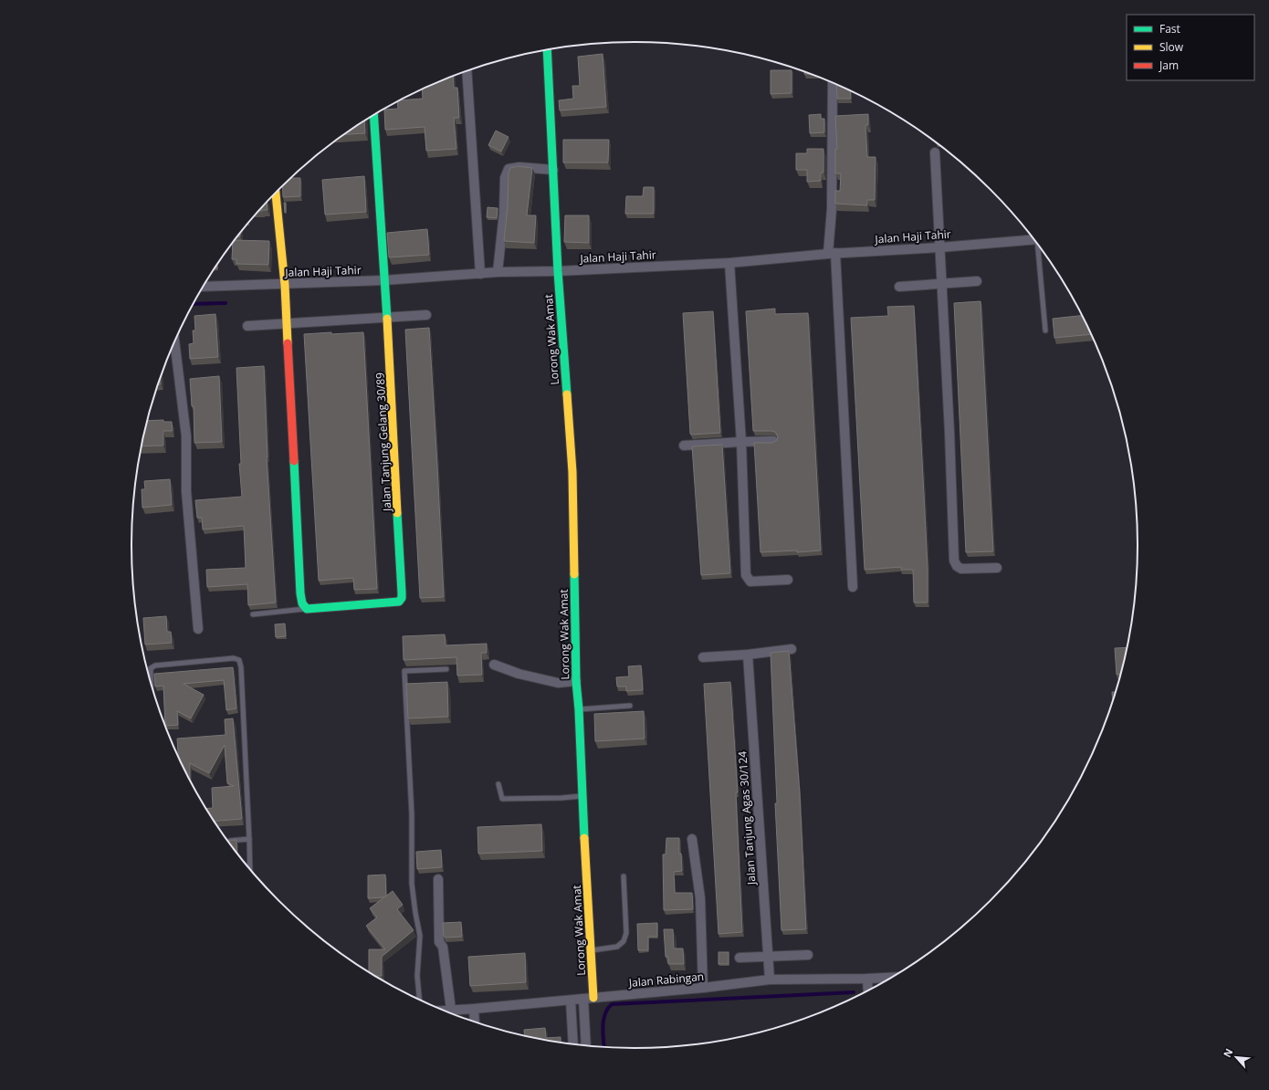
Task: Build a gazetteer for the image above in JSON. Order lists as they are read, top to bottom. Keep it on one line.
{"streets":{"street":["Jalan Haji Tahir","Lorong Wak Amat","Jalan Tanjung Gelang 30/89","Jalan Tanjung Agas 30/124","Jalan Rabingan"]},"crossings":[["Jalan Haji Tahir","Lorong Wak Amat"],["Jalan Haji Tahir","Jalan Tanjung Gelang 30/89"],["Lorong Wak Amat","Jalan Rabingan"],["Jalan Tanjung Agas 30/124","Jalan Rabingan"]],"legend":["Fast","Slow","Jam"],"north":"top left"}
